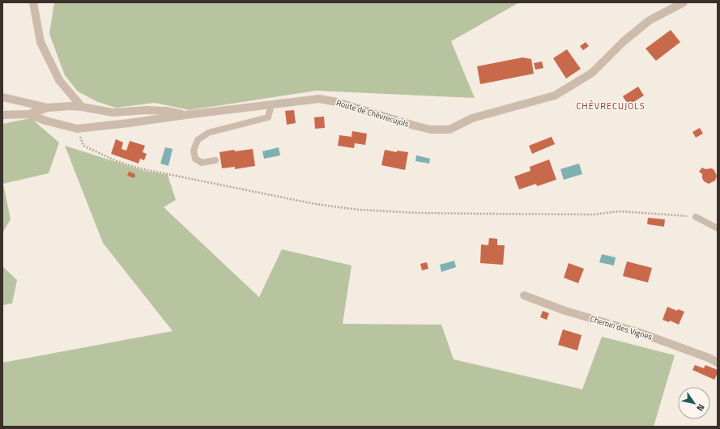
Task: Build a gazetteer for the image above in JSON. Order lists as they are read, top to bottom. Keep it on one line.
{"streets":{"street":["Route de Chèvrecujols","Chemin des Vignes"]},"districts":["CHÊVRECUJOLS"],"north":"bottom right"}
